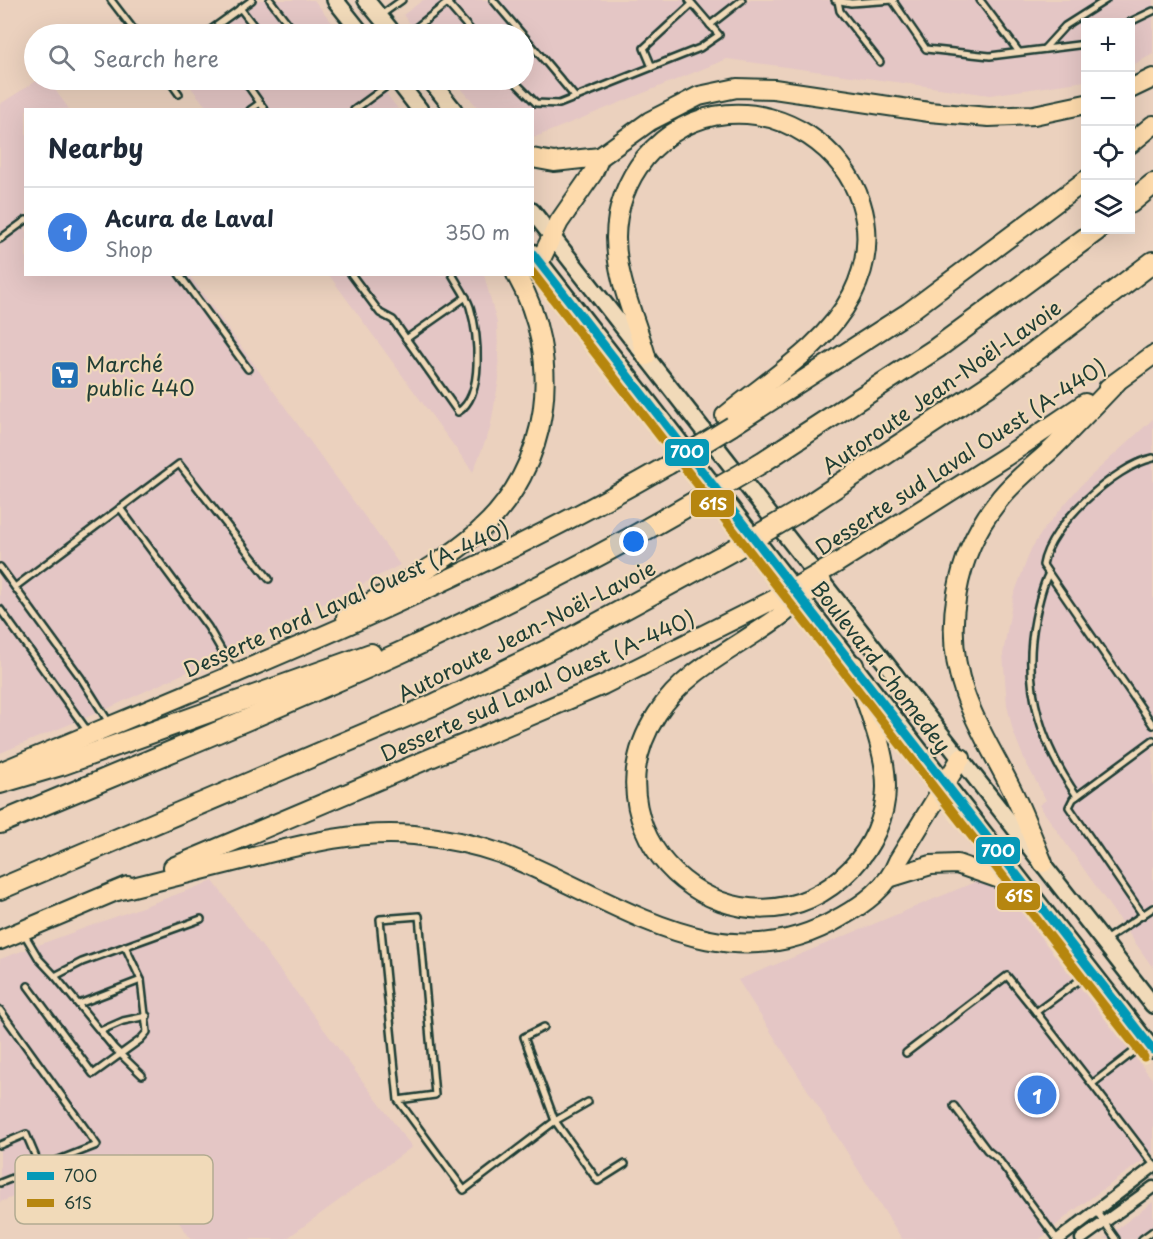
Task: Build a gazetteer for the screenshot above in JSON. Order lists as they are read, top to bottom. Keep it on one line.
{"streets":{"highway":["Autoroute Jean-Noël-Lavoie"],"main road":["Desserte sud Laval Ouest (A-440)","Desserte nord Laval Ouest (A-440)"],"street":["Boulevard Chomedey"]},"places":{"supermarket":["Marché public 440"]},"lines":["transit line 70O","transit line 61S"],"legend":["70O","61S"],"page":{"map_buttons":["+","−"],"search":"Search here","heading":"Nearby","list":[{"mark":"1","name":"Acura de Laval","note":"Shop","value":"350 m"}],"pins":"1"}}
